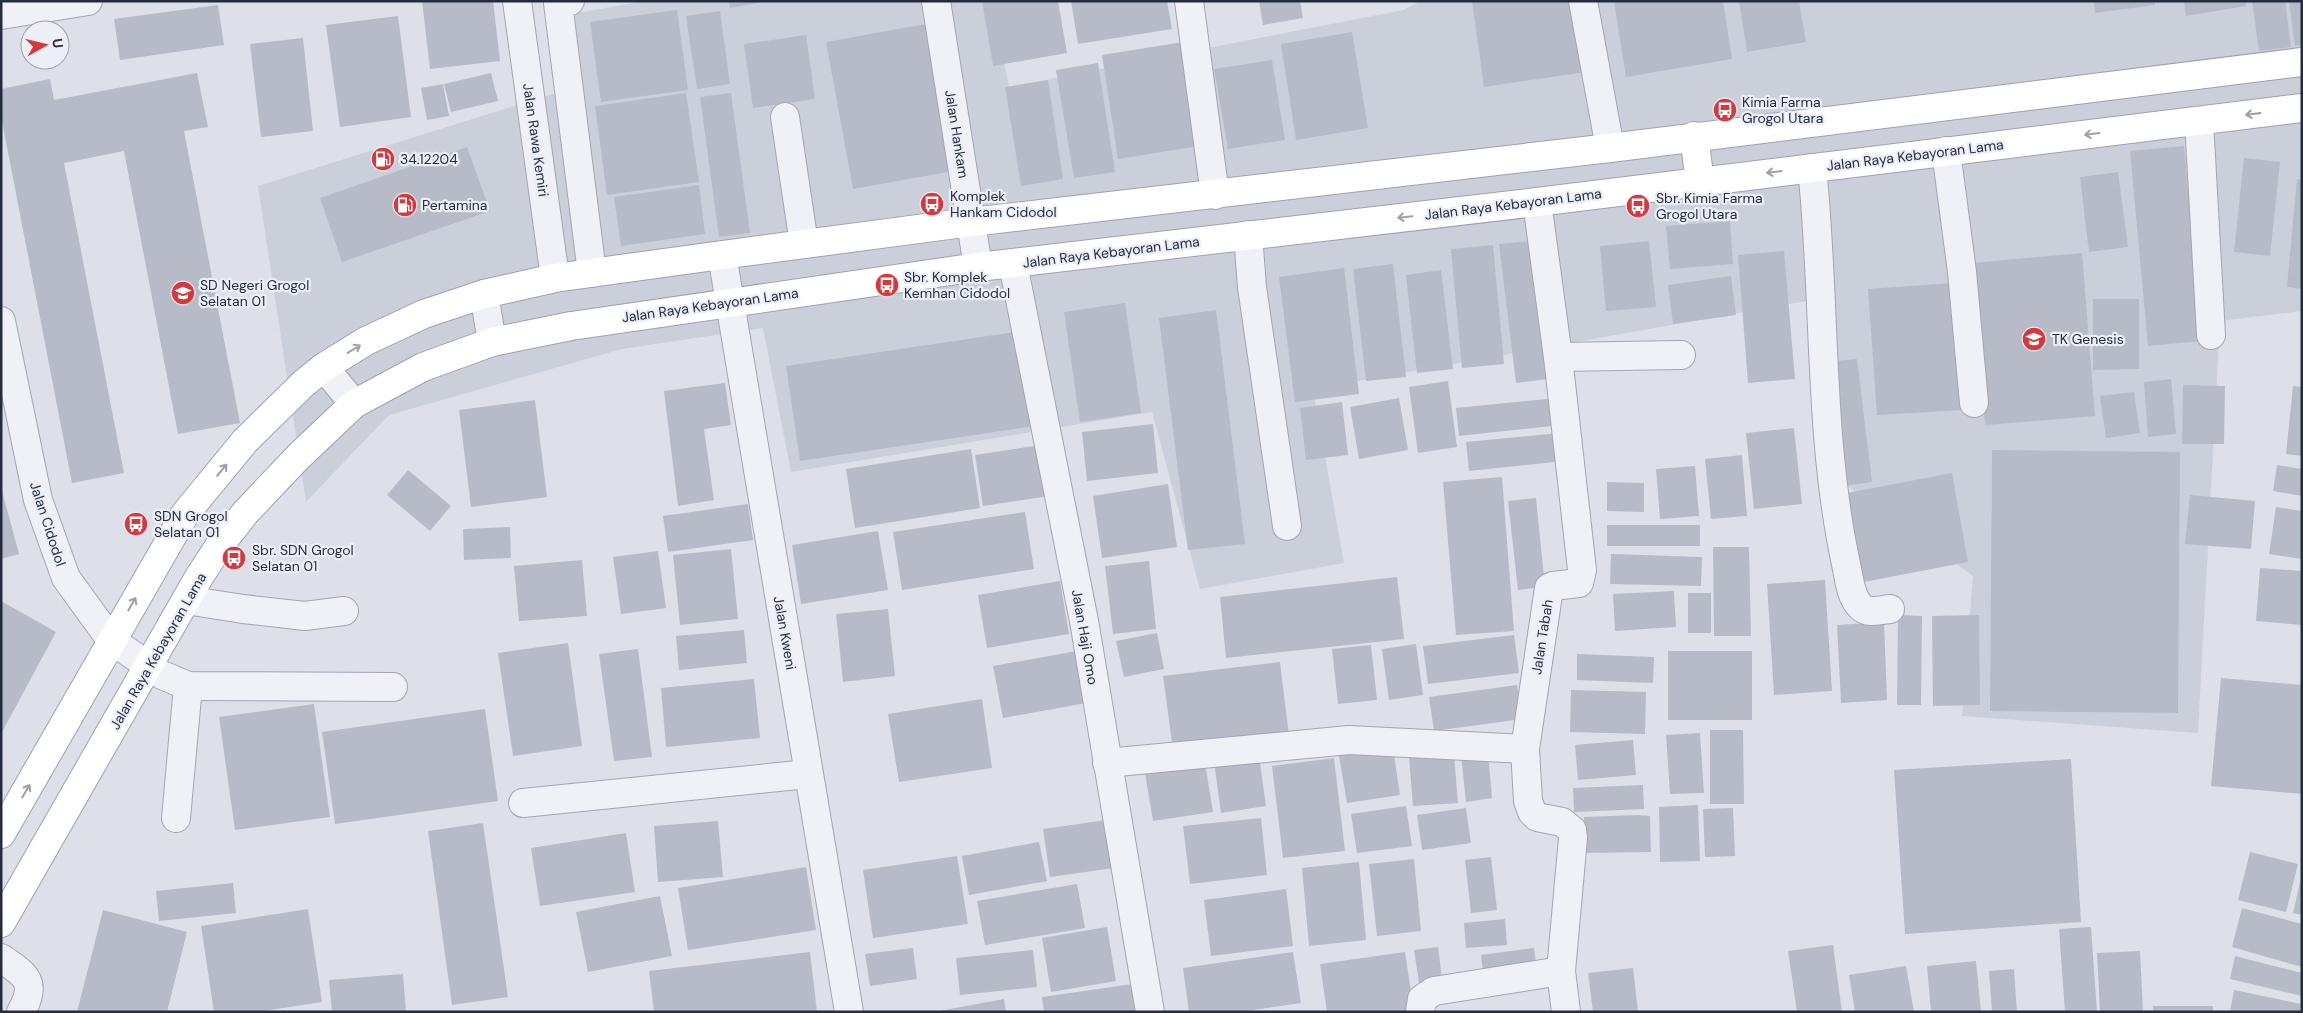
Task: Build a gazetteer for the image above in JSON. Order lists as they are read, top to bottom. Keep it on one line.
{"streets":{"main road":["Jalan Raya Kebayoran Lama"],"street":["Jalan Hankam","Jalan Rawa Kemiri","Jalan Cidodol","Jalan Kweni","Jalan Haji Omo","Jalan Tabah"]},"crossings":[["Jalan Hankam","Jalan Raya Kebayoran Lama"],["Jalan Raya Kebayoran Lama","Jalan Cidodol"],["Jalan Raya Kebayoran Lama","Jalan Kweni"],["Jalan Raya Kebayoran Lama","Jalan Haji Omo"],["Jalan Raya Kebayoran Lama","Jalan Tabah"]],"places":{"bus stop":["Kimia Farma Grogol Utara","Komplek Hankam Cidodol","Sbr. Kimia Farma Grogol Utara","Sbr. Komplek Kemhan Cidodol","SDN Grogol Selatan 01","Sbr. SDN Grogol Selatan 01"],"fuel station":["34.12204","Pertamina"],"school or university":["SD Negeri Grogol Selatan 01","TK Genesis"]},"north":"right"}
